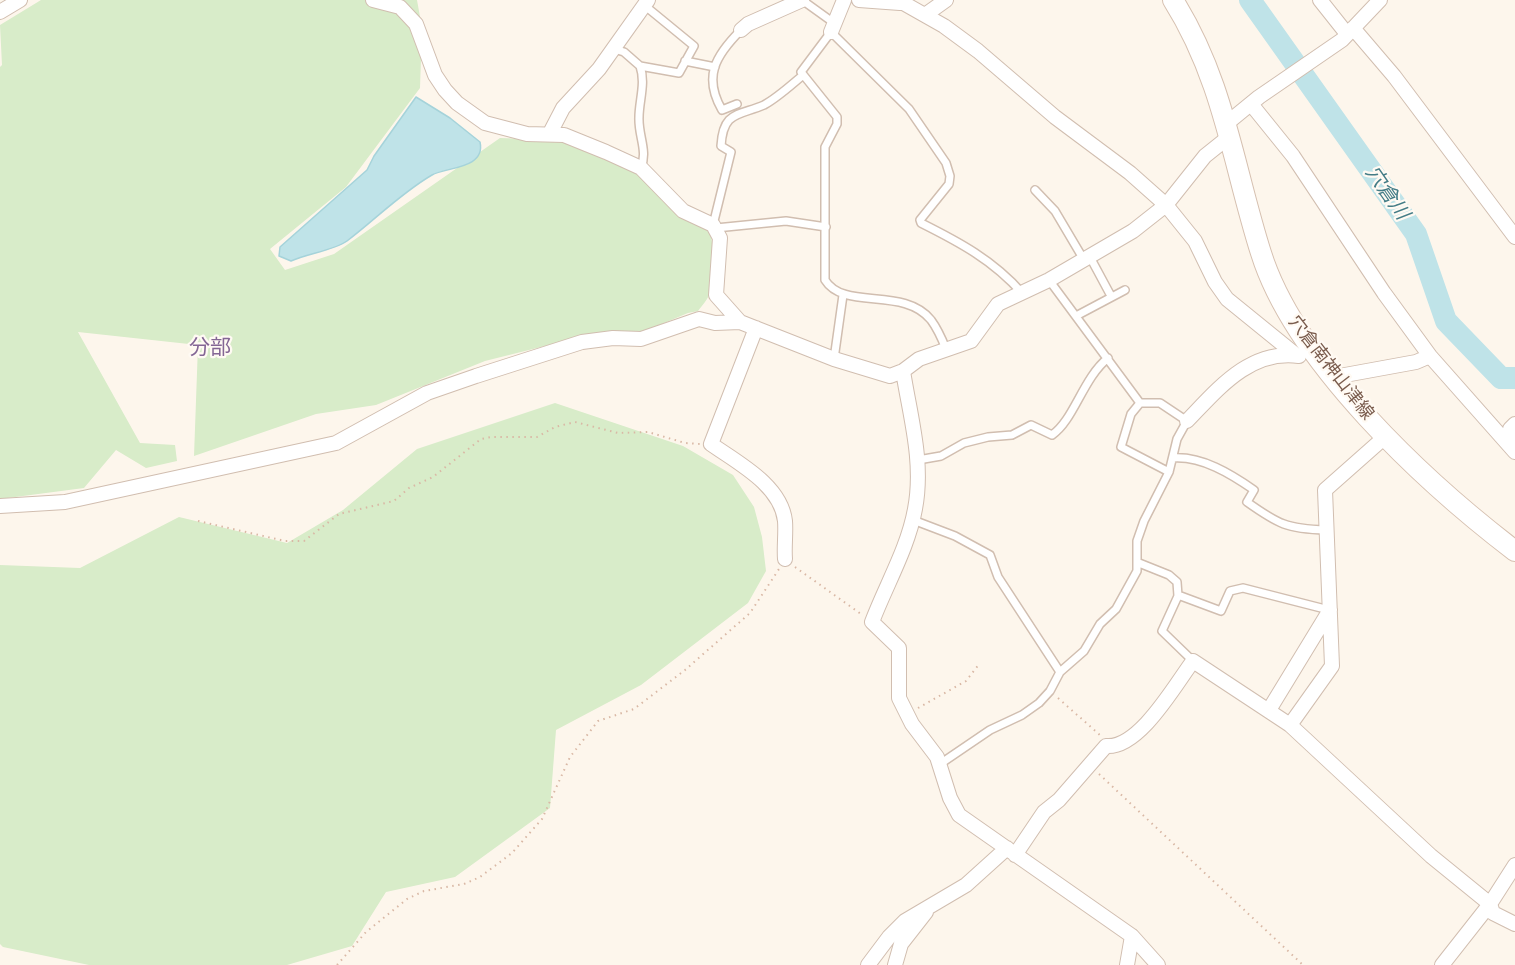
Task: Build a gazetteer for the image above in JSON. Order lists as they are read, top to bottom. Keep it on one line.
{"streets":{"main road":["穴倉南神山津線"]},"districts":["分部"],"water":["穴倉川"]}
